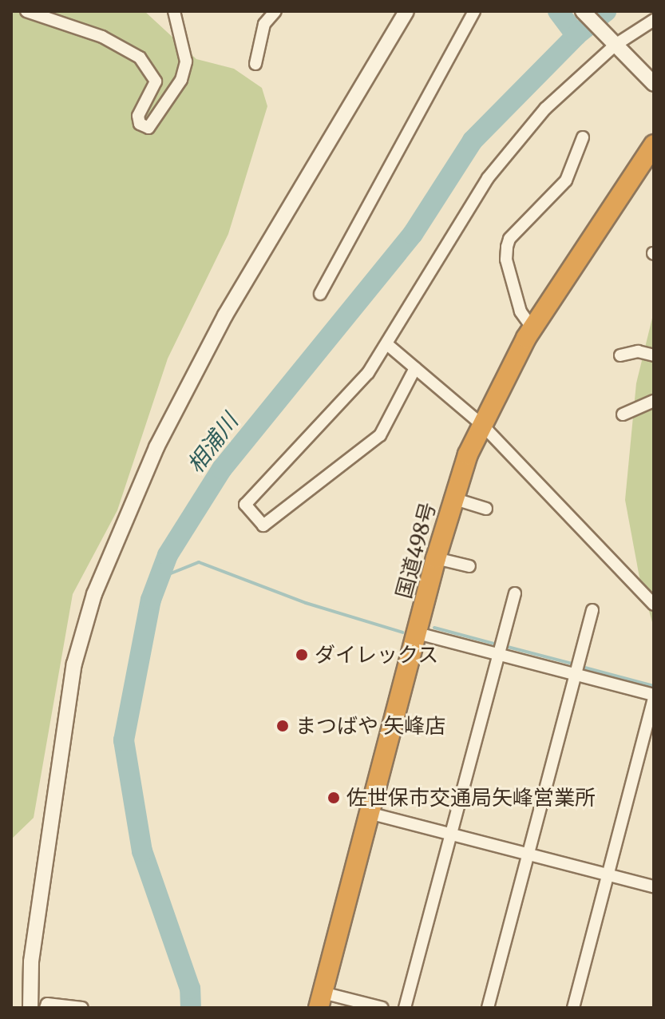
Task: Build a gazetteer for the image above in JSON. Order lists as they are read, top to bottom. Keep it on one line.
{"streets":{"highway":["国道498号"]},"water":["相浦川"],"places":["ダイレックス","まつばや 矢峰店","佐世保市交通局矢峰営業所"]}
